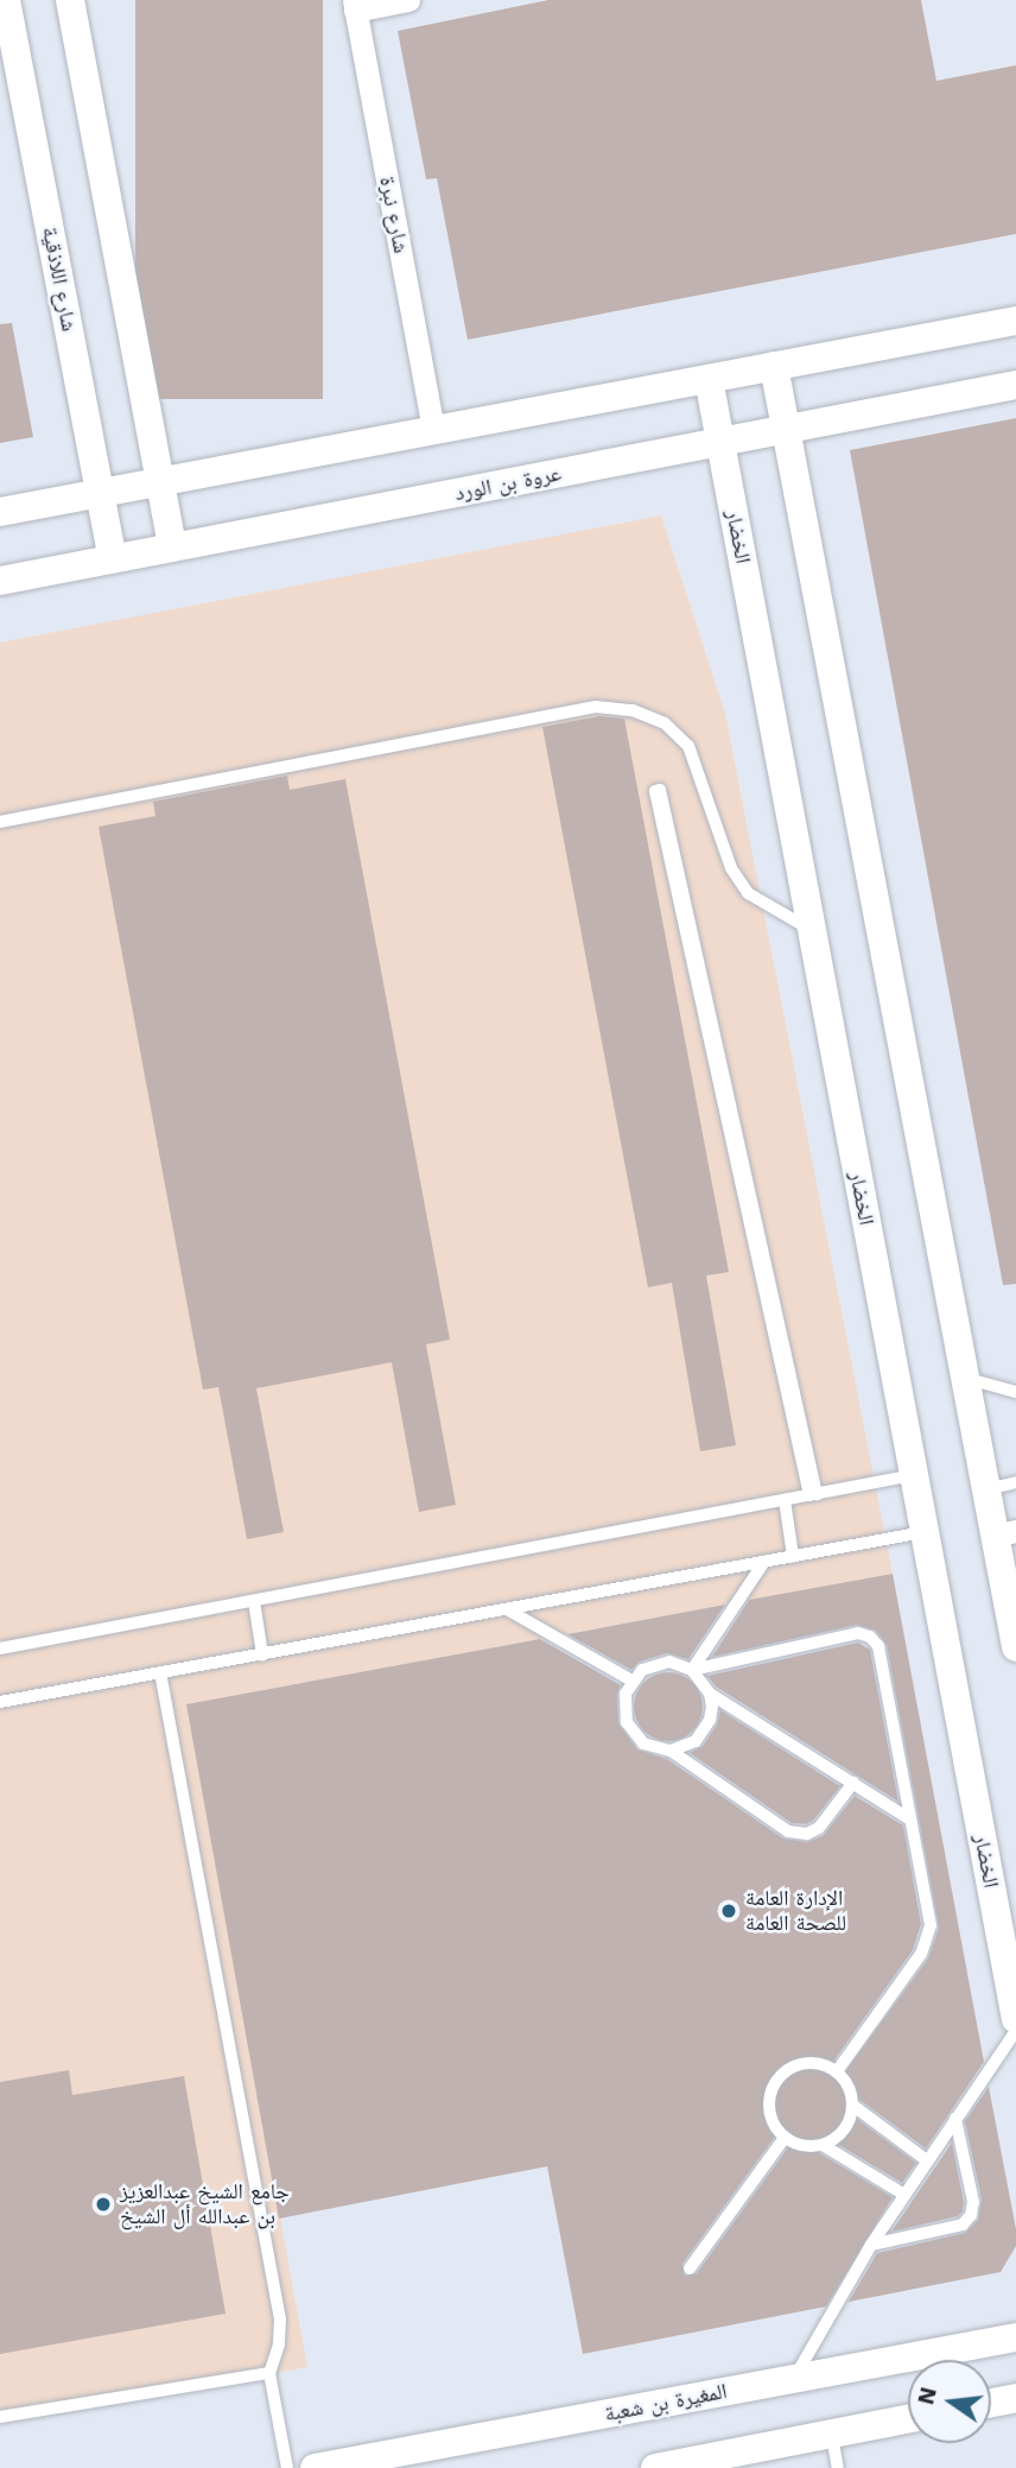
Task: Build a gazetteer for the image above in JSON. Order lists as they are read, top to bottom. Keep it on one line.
{"streets":{"street":["شارع نبرة","شارع اللاذقية","عروة بن الورد","الخضار","المغيرة بن شعبة"]},"crossings":[["شارع اللاذقية","عروة بن الورد"],["عروة بن الورد","الخضار"]],"places":["الإدارة العامة للصحة العامة","جامع الشيخ عبدالعزيز بن عبدالله أل الشيخ"],"north":"left"}
